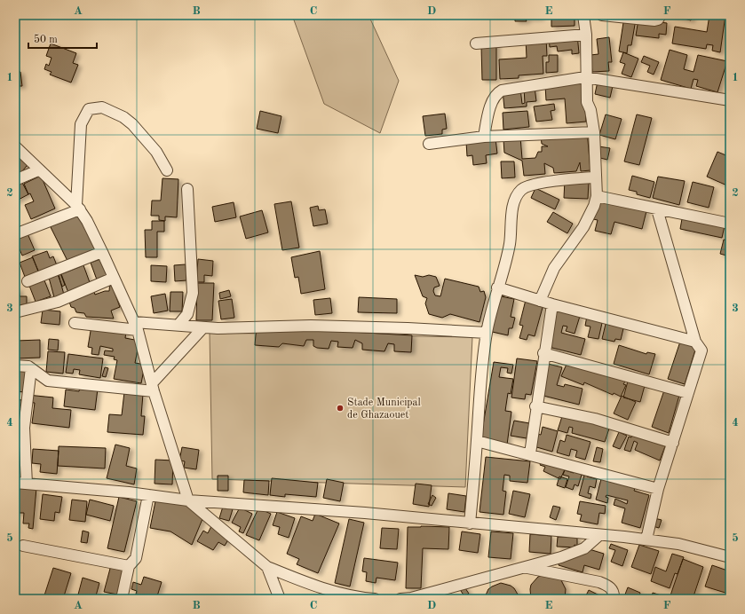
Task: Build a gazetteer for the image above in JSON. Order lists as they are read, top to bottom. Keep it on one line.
{"places":["Stade Municipal de Ghazaouet"],"scale_bar":"50 m","grid":{"columns":["A","B","C","D","E","F"],"rows":["1","2","3","4","5"]}}
